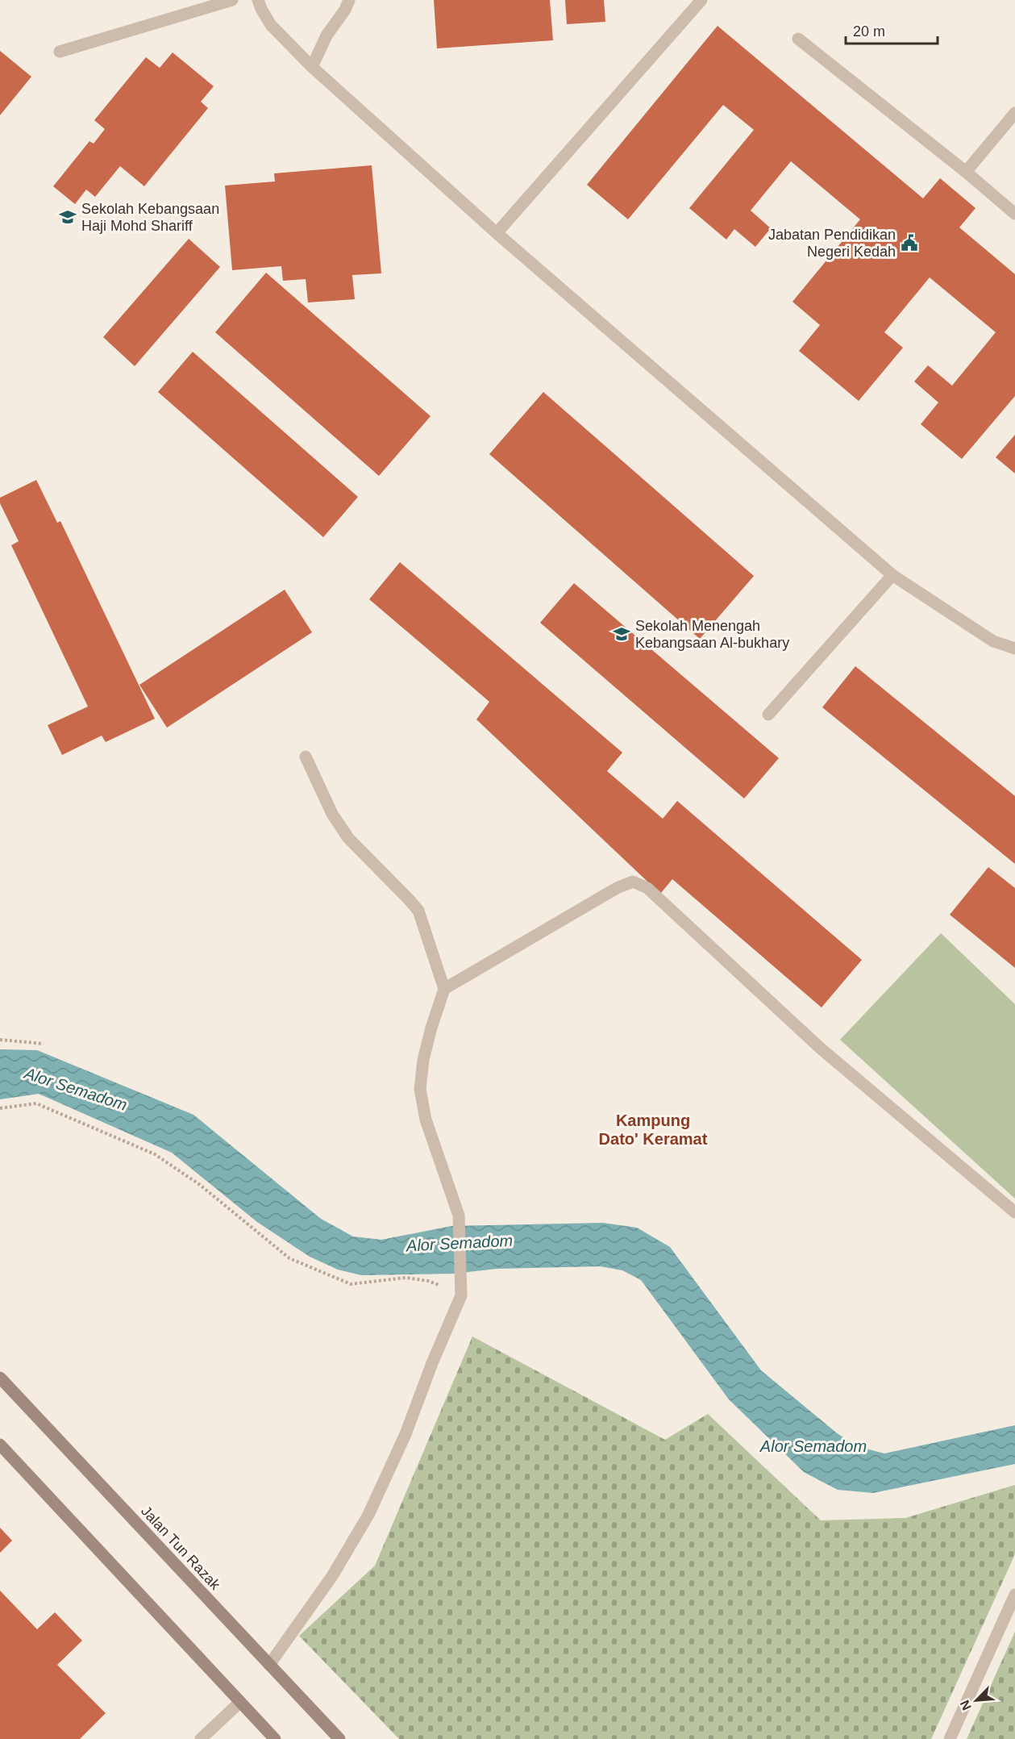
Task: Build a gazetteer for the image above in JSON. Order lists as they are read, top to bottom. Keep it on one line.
{"streets":{"main road":["Jalan Tun Razak"]},"districts":["Kampung Dato' Keramat"],"water":["Alor Semadom"],"places":{"school or university":["Sekolah Kebangsaan Haji Mohd Shariff","Sekolah Menengah Kebangsaan Al-bukhary"],"public building":["Jabatan Pendidikan Negeri Kedah"]},"scale_bar":"20 m","north":"bottom left"}
